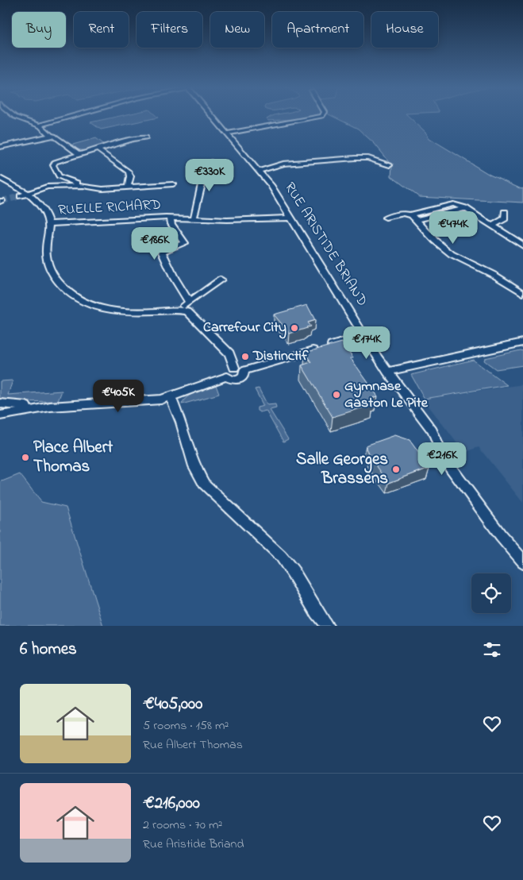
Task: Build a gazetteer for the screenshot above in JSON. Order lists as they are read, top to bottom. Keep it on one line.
{"streets":{"street":["RUELLE RICHARD","RUE ARISTIDE BRIAND"]},"crossings":[["RUELLE RICHARD","RUE ARISTIDE BRIAND"]],"places":["Carrefour City","Distinctif","Gymnase Gaston Le Pite","Place Albert Thomas","Salle Georges Brassens"],"page":{"chip":["Buy","Rent","Filters","New","Apartment","House"],"price":["€330K","€474K","€186K","€174K","€405K","€216K"],"heading":"6 homes","list":[{"name":"€405,000","note":"5 rooms · 158 m² · Rue Albert Thomas"},{"name":"€216,000","note":"2 rooms · 70 m² · Rue Aristide Briand"}]}}
